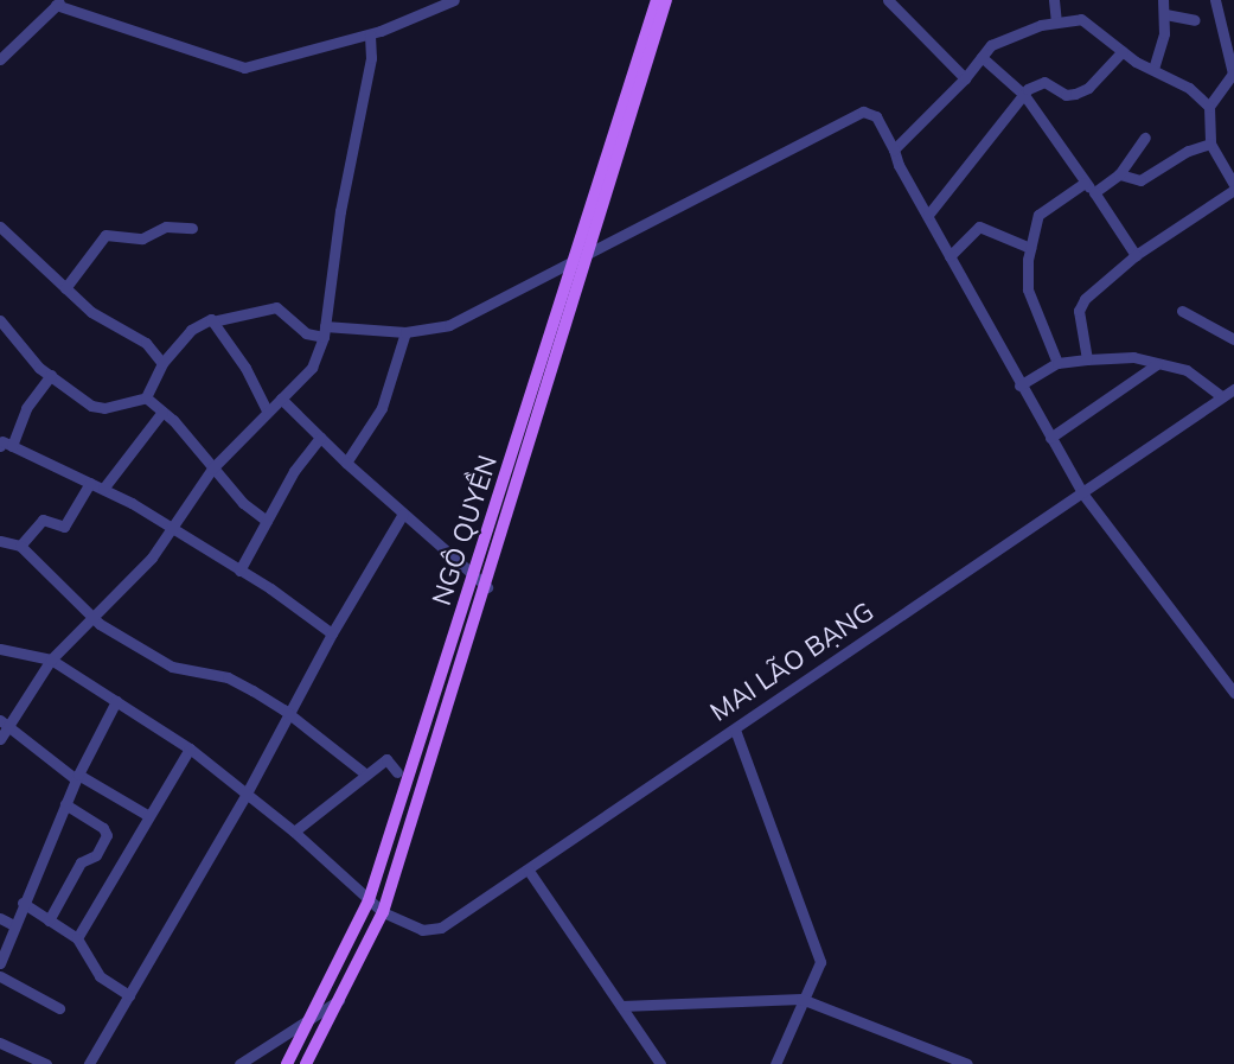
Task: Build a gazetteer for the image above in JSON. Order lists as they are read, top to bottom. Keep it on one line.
{"streets":{"main road":["NGÔ QUYỀN"],"street":["MAI LÃO BẠNG"]},"crossings":[["NGÔ QUYỀN","MAI LÃO BẠNG"]]}
